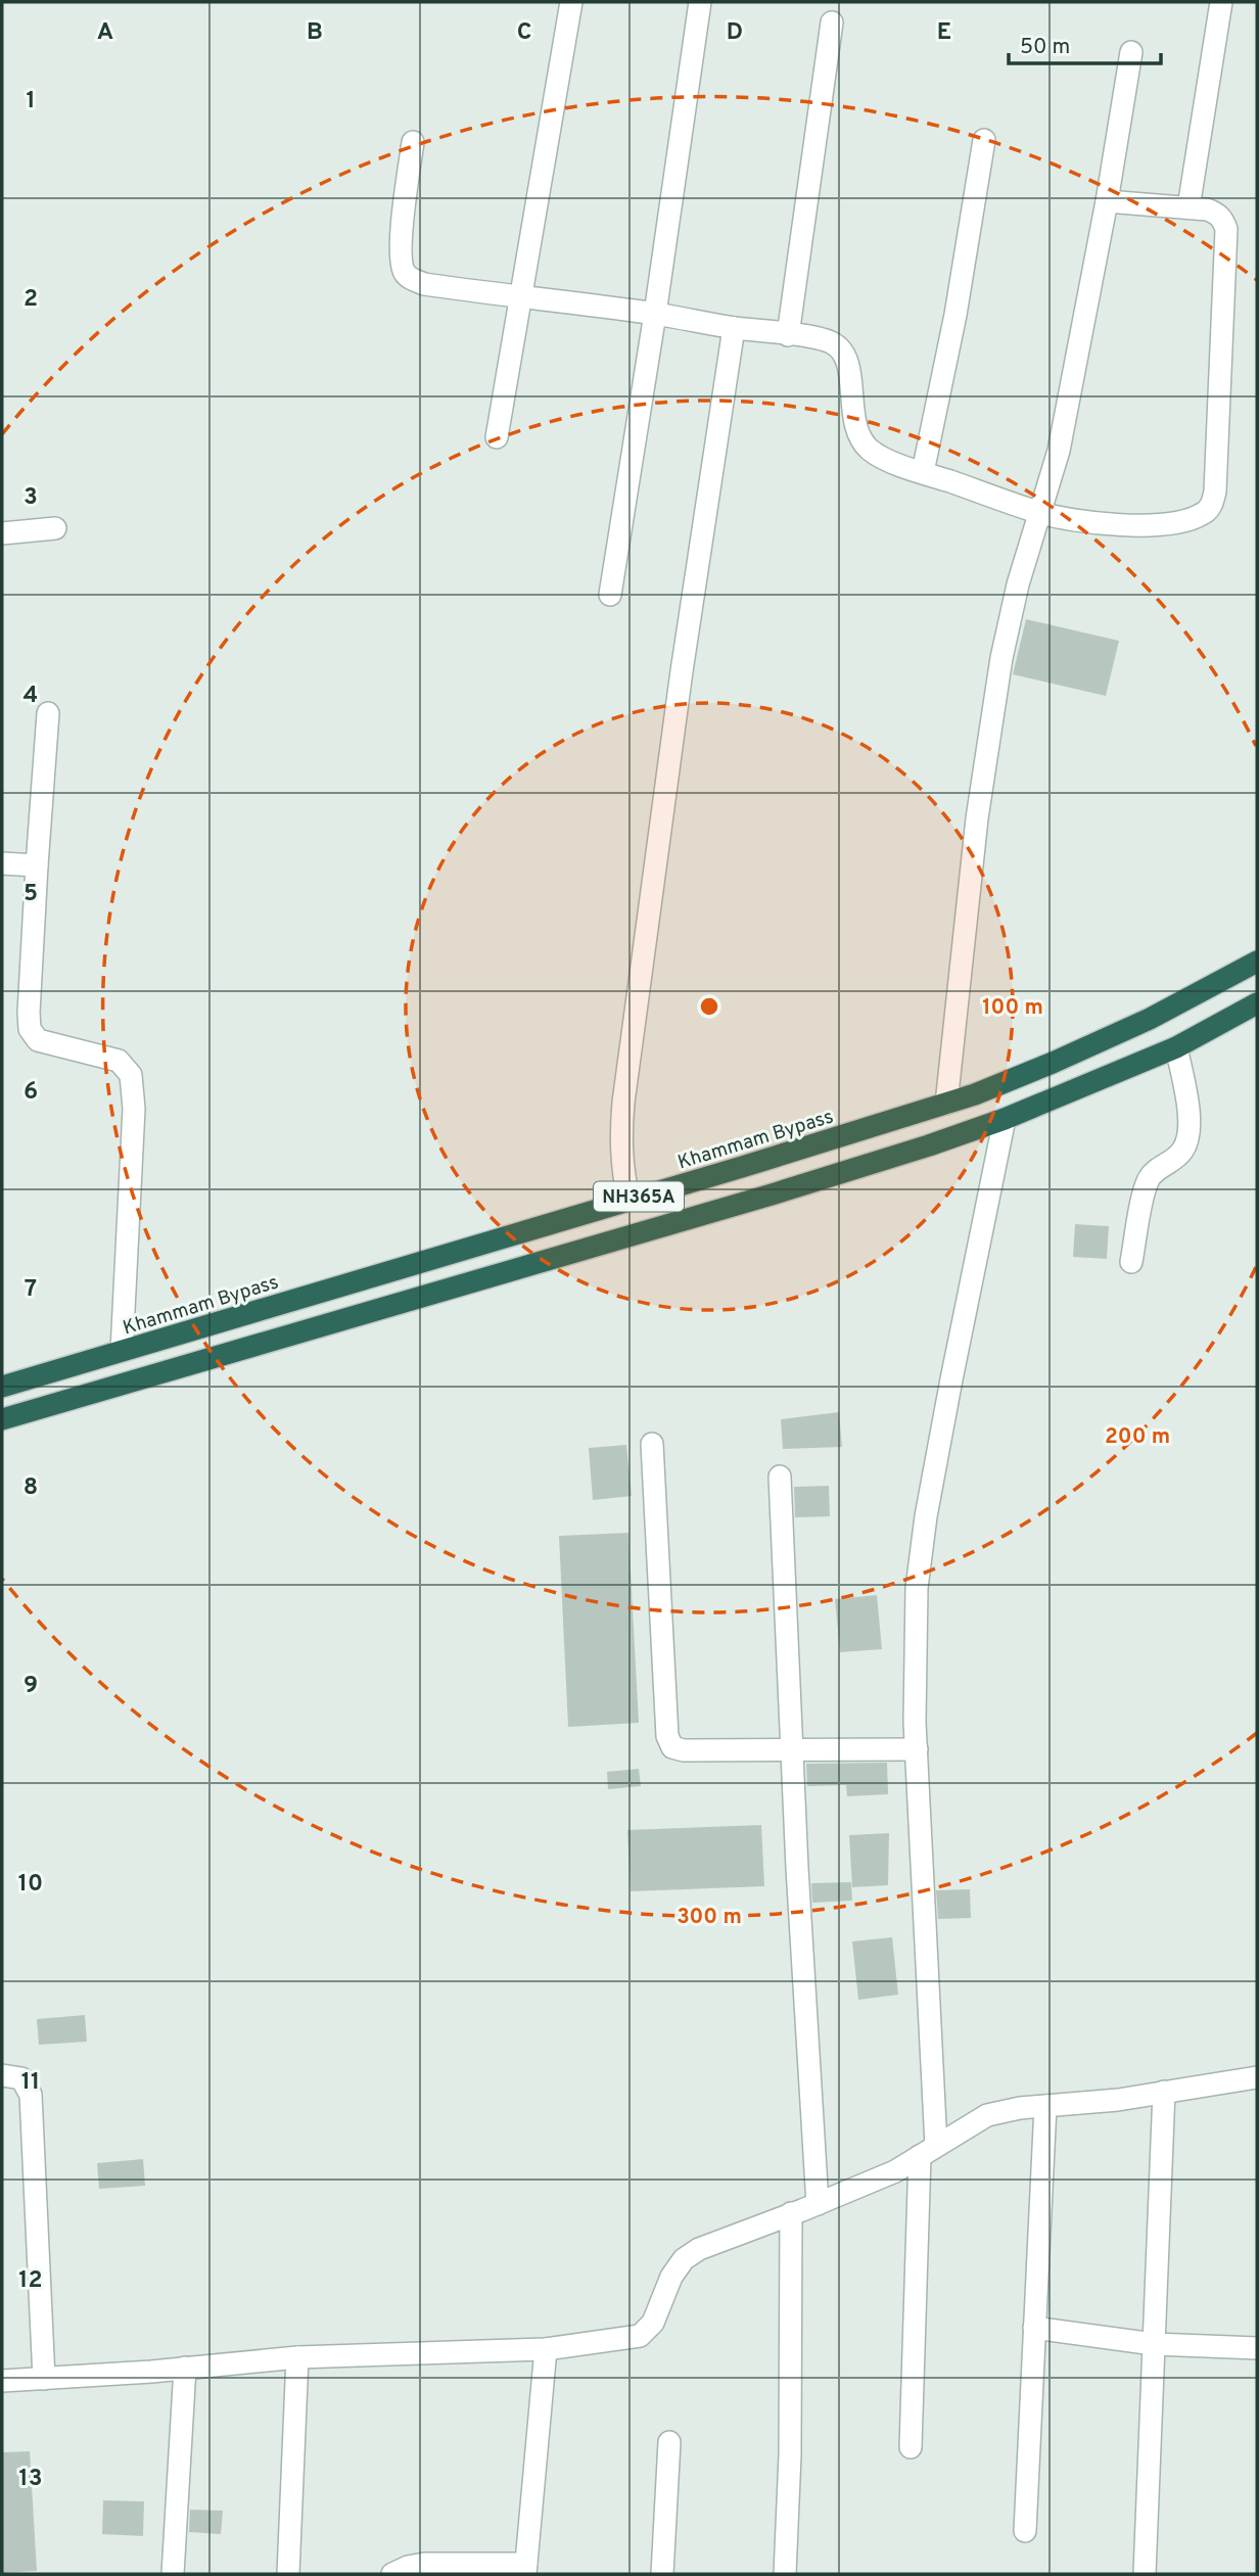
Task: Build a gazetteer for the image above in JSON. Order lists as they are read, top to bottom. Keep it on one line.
{"streets":{"highway":["Khammam Bypass","NH365A"]},"scale_bar":"50 m","grid":{"columns":["A","B","C","D","E"],"rows":["1","2","3","4","5","6","7","8","9","10","11","12","13"]},"rings":["100 m","200 m","300 m"]}
